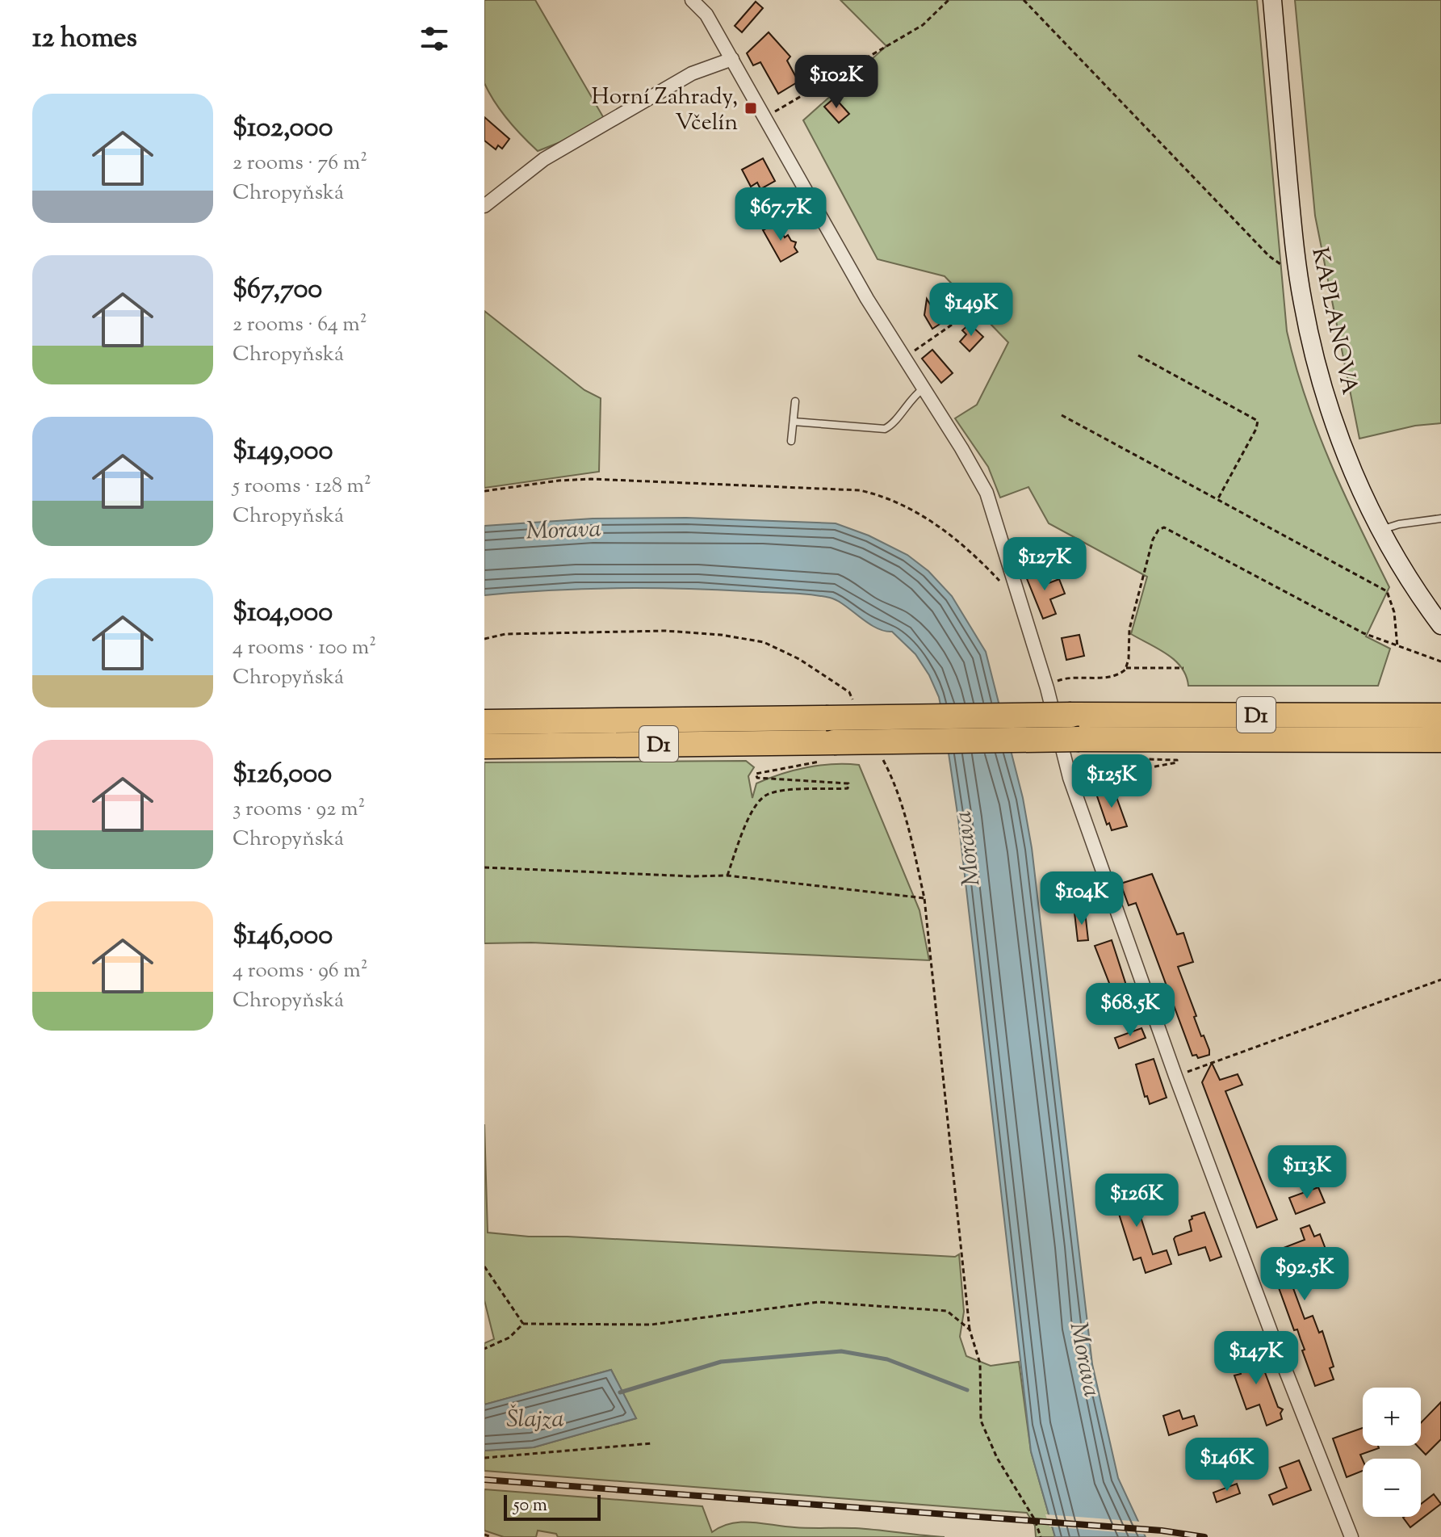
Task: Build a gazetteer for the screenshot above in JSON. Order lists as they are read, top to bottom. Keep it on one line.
{"streets":{"highway":["D1"],"main road":["KAPLANOVA"]},"water":["Morava","Šlajza"],"places":{"transit":["Horní Zahrady, Včelín"]},"scale_bar":"50 m","page":{"heading":"12 homes","price":["$102K","$67.7K","$149K","$127K","$125K","$104K","$68.5K","$113K","$126K","$92.5K","$147K","$146K"],"list":[{"name":"$102,000","note":"2 rooms · 76 m² · Chropyňská"},{"name":"$67,700","note":"2 rooms · 64 m² · Chropyňská"},{"name":"$149,000","note":"5 rooms · 128 m² · Chropyňská"},{"name":"$104,000","note":"4 rooms · 100 m² · Chropyňská"},{"name":"$126,000","note":"3 rooms · 92 m² · Chropyňská"},{"name":"$146,000","note":"4 rooms · 96 m² · Chropyňská"}],"map_buttons":["+","−"],"scale":"50 m"}}
